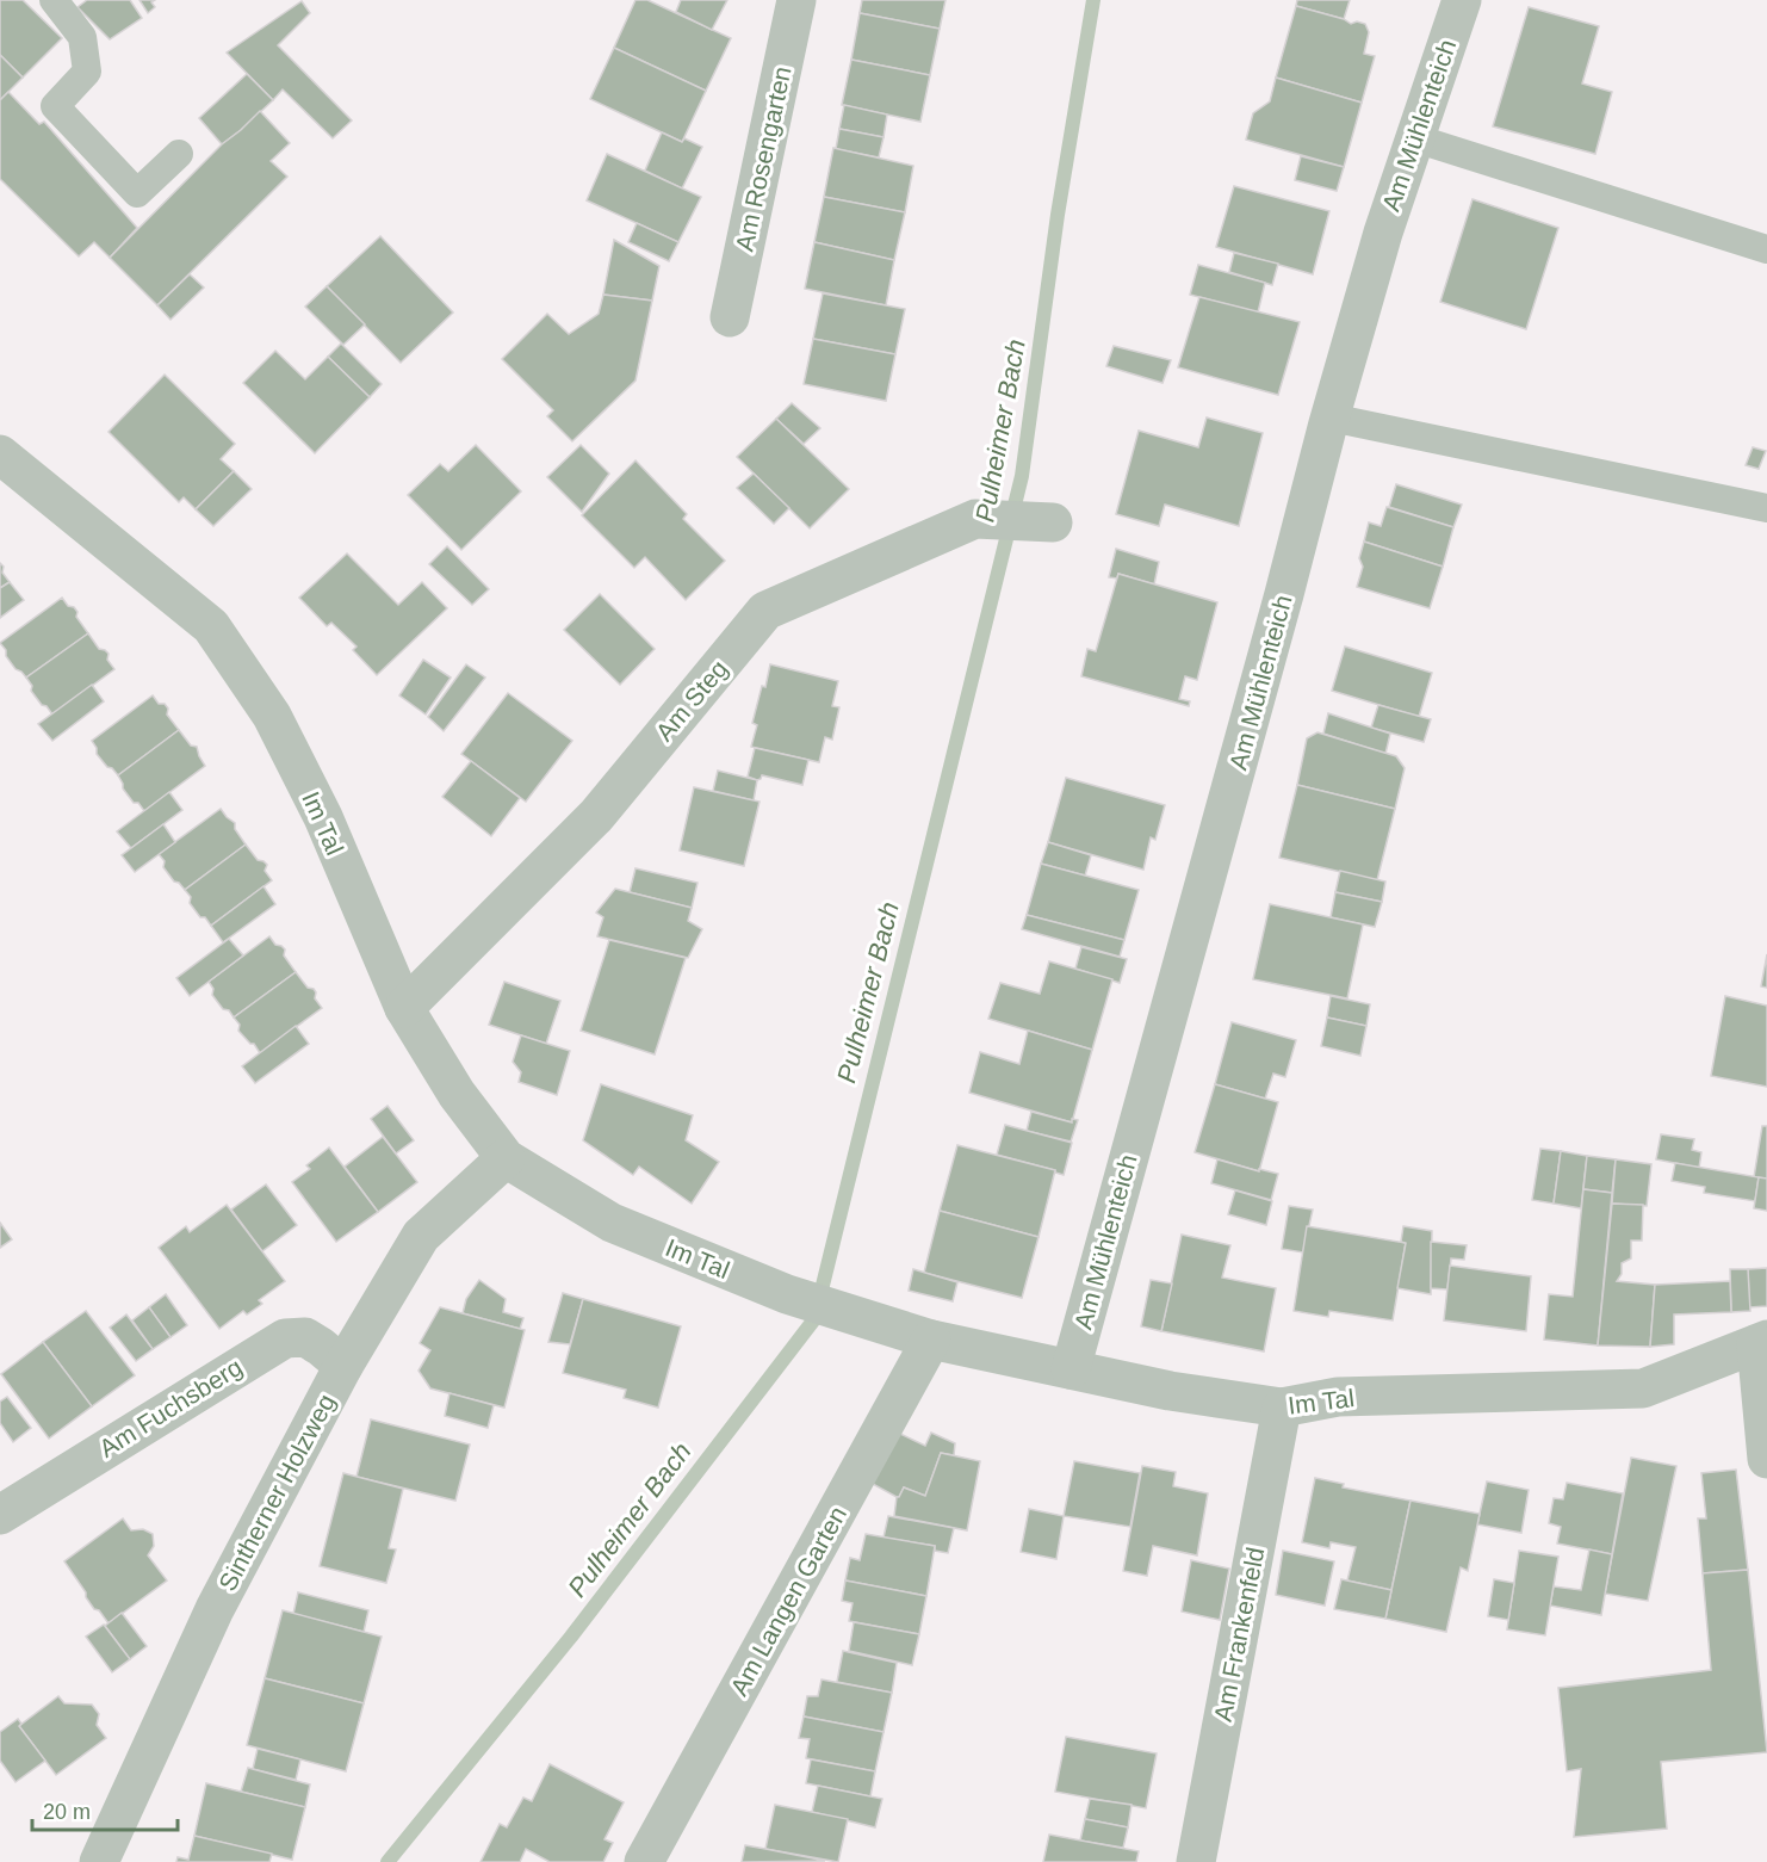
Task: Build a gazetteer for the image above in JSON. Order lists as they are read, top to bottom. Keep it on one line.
{"streets":{"street":["Am Mühlenteich","Am Rosengarten","Am Steg","Im Tal","Am Fuchsberg","Sintherner Holzweg","Am Langen Garten","Am Frankenfeld"]},"crossings":[["Am Mühlenteich","Im Tal"],["Am Steg","Im Tal"],["Im Tal","Sintherner Holzweg"],["Im Tal","Am Langen Garten"],["Im Tal","Am Frankenfeld"],["Am Fuchsberg","Sintherner Holzweg"]],"water":["Pulheimer Bach"],"scale_bar":"20 m"}
